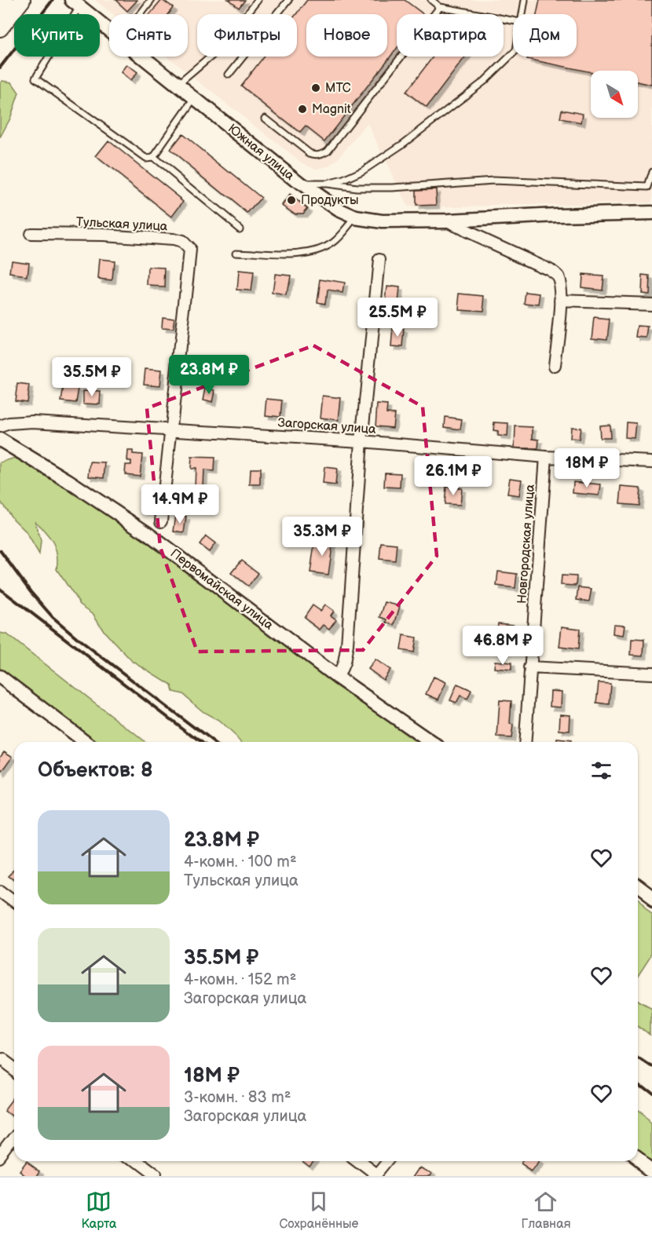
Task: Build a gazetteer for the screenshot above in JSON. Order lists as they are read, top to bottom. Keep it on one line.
{"streets":{"street":["Южная улица","Тульская улица","Загорская улица","Новгородская улица","Первомайская улица"]},"crossings":[["Тульская улица","Загорская улица"],["Загорская улица","Новгородская улица"]],"places":["МТС","Magnit","Продукты"],"north":"bottom right","page":{"chip":["Купить","Снять","Фильтры","Новое","Квартира","Дом"],"price":["25.5M ₽","23.8M ₽","35.5M ₽","18M ₽","26.1M ₽","14.9M ₽","35.3M ₽","46.8M ₽"],"heading":"Объектов: 8","list":[{"name":"23.8M ₽","note":"4-комн. · 100 m² · Тульская улица"},{"name":"35.5M ₽","note":"4-комн. · 152 m² · Загорская улица"},{"name":"18M ₽","note":"3-комн. · 83 m² · Загорская улица"}],"tabs":["Карта","Сохранённые","Главная"]}}
